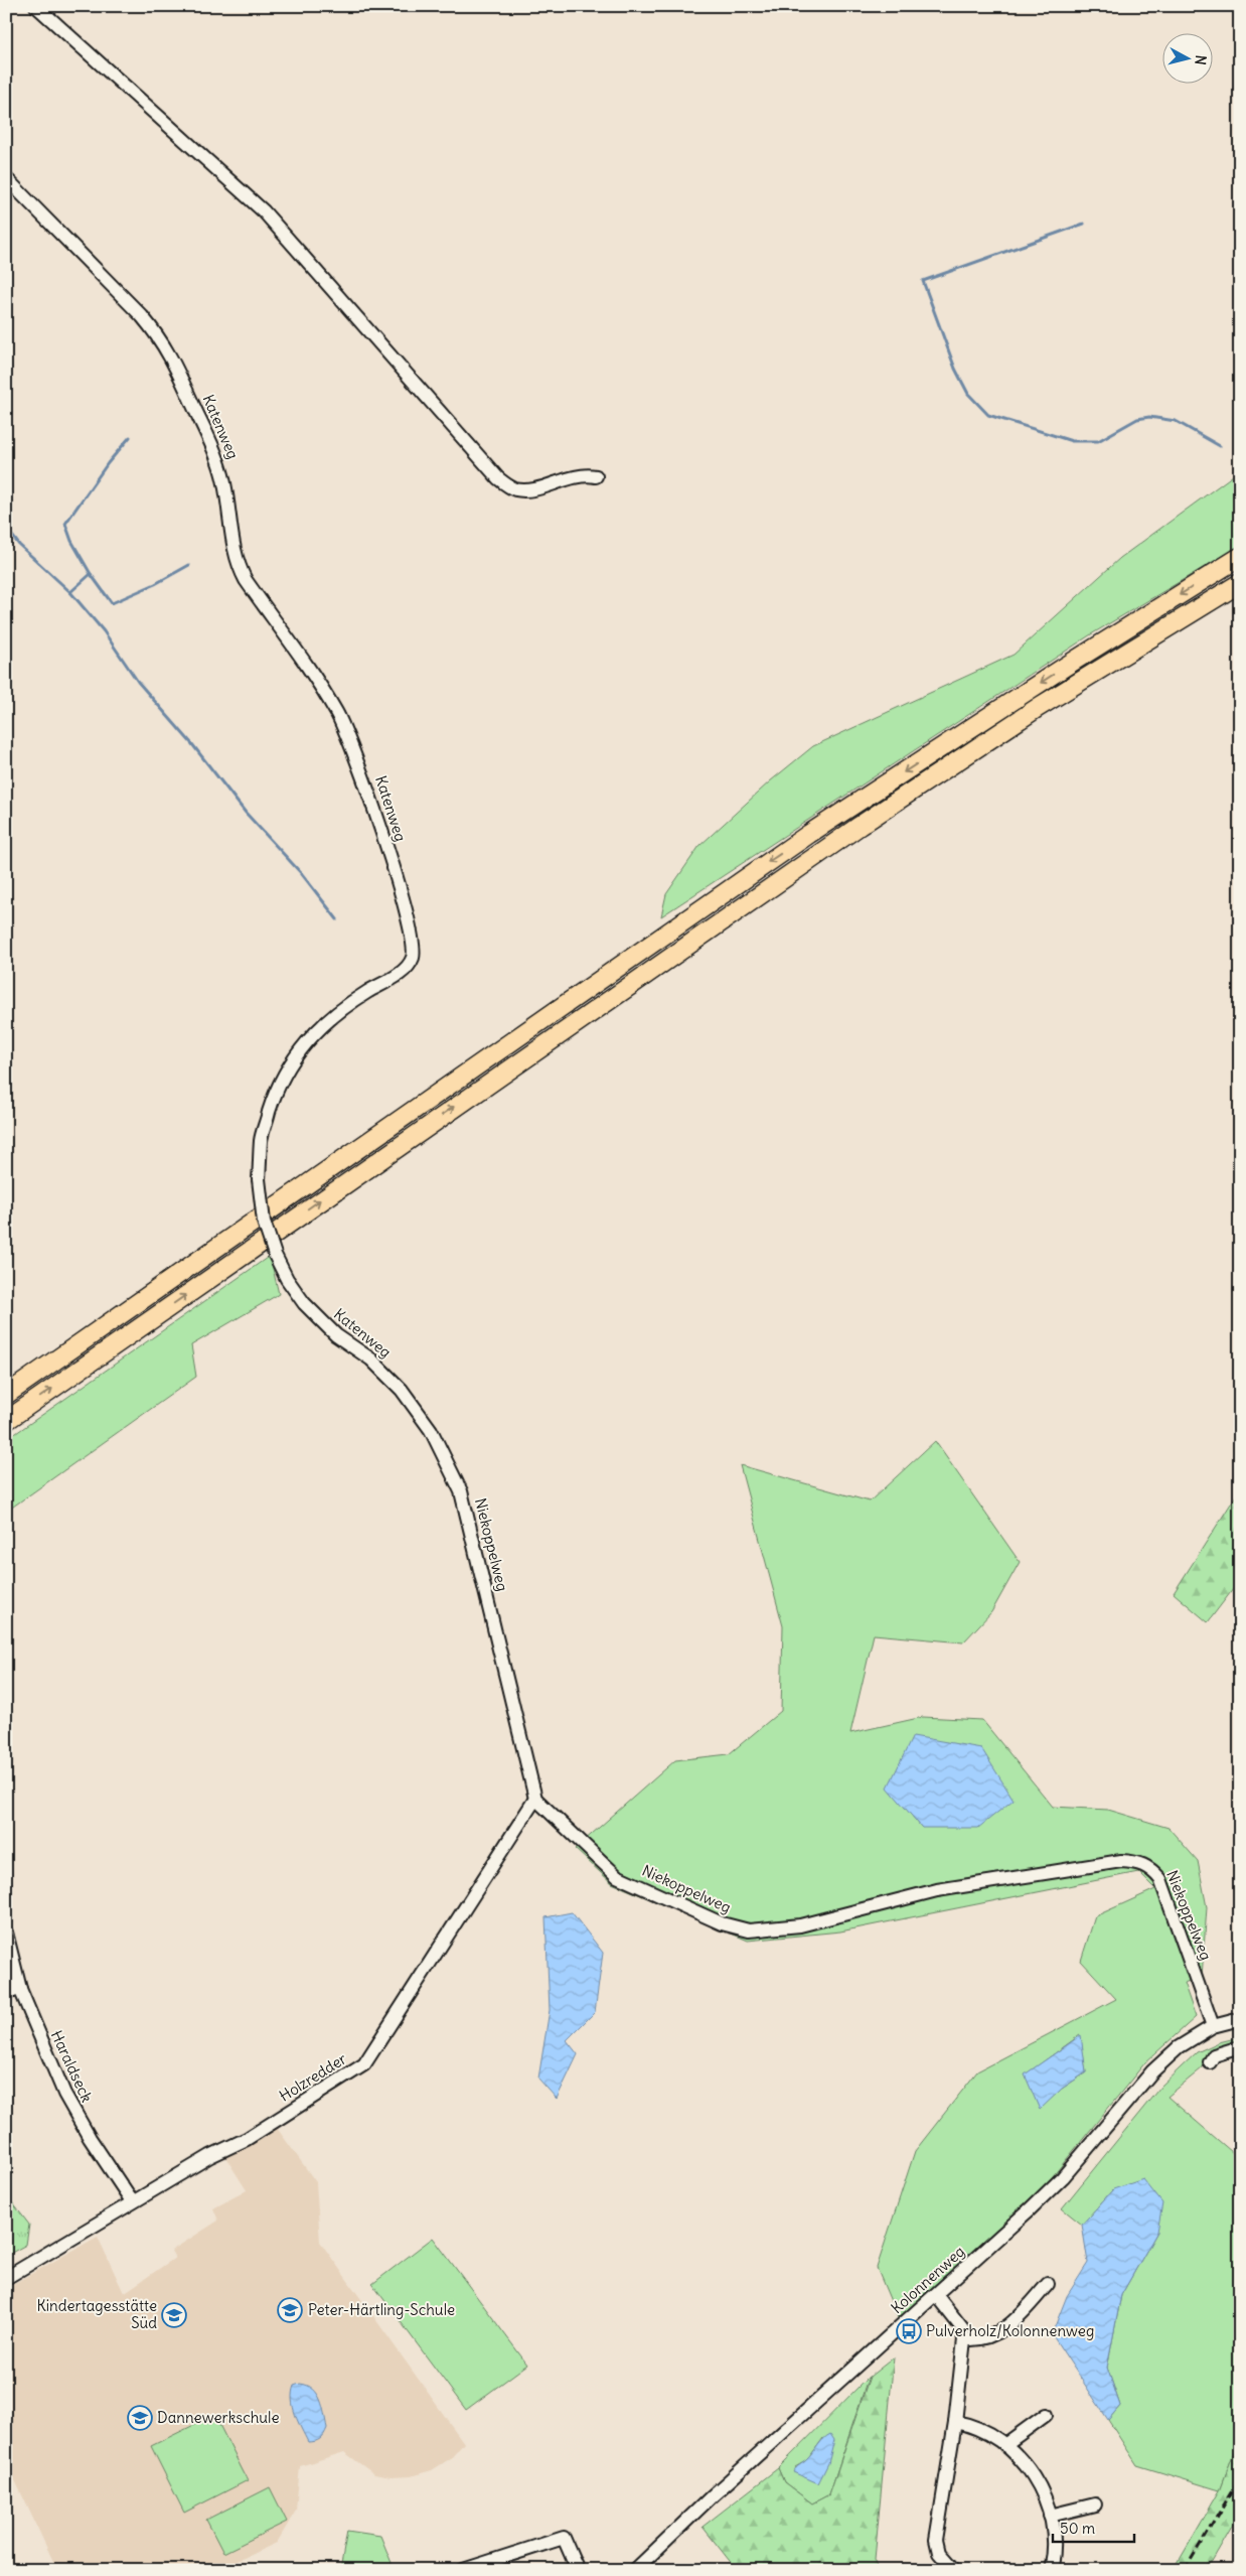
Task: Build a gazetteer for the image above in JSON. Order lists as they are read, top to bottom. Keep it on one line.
{"streets":{"street":["Katenweg","Niekoppelweg","Haraldseck","Holzredder","Kolonnenweg"]},"crossings":[["Katenweg","Niekoppelweg"],["Niekoppelweg","Holzredder"],["Niekoppelweg","Kolonnenweg"],["Haraldseck","Holzredder"]],"places":{"school or university":["Peter-Härtling-Schule","Kindertagesstätte Süd","Dannewerkschule"],"bus stop":["Pulverholz/Kolonnenweg"]},"scale_bar":"50 m","north":"right"}
